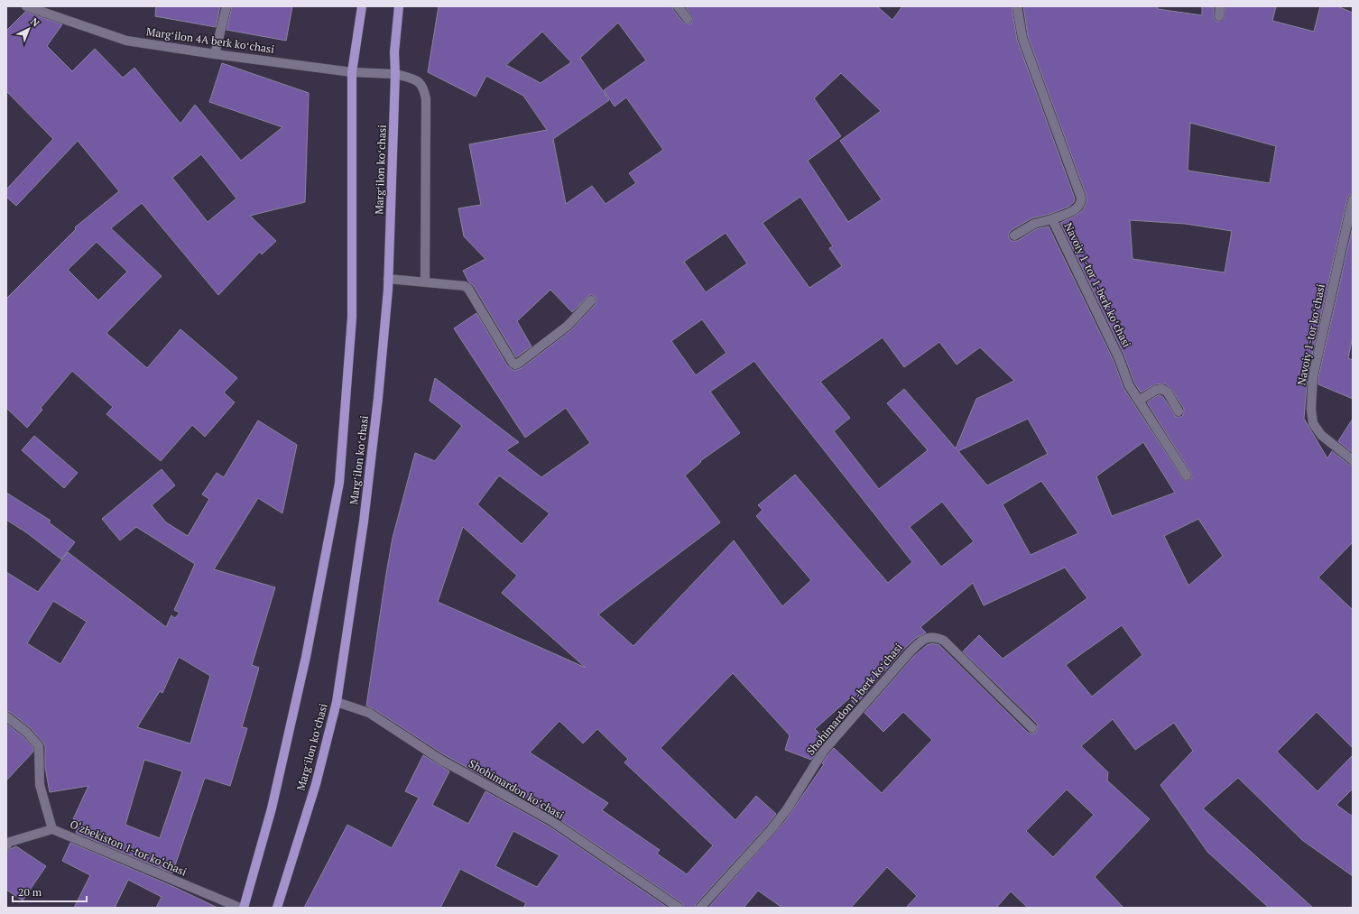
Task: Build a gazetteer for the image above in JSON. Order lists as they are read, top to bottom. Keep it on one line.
{"streets":{"main road":["Margʻilon koʻchasi"],"street":["Margʻilon 4А berk koʻchasi","Navoiy 1-tor 1-berk koʻchasi","Navoiy 1-tor koʻchasi","Shohimardon 1-berk koʻchasi","Shohimardon koʻchasi","O‘zbekiston 1-tor ko‘chasi"]},"crossings":[["Margʻilon 4А berk koʻchasi","Margʻilon koʻchasi"],["Margʻilon koʻchasi","Shohimardon koʻchasi"]],"scale_bar":"20 m","north":"top right"}
